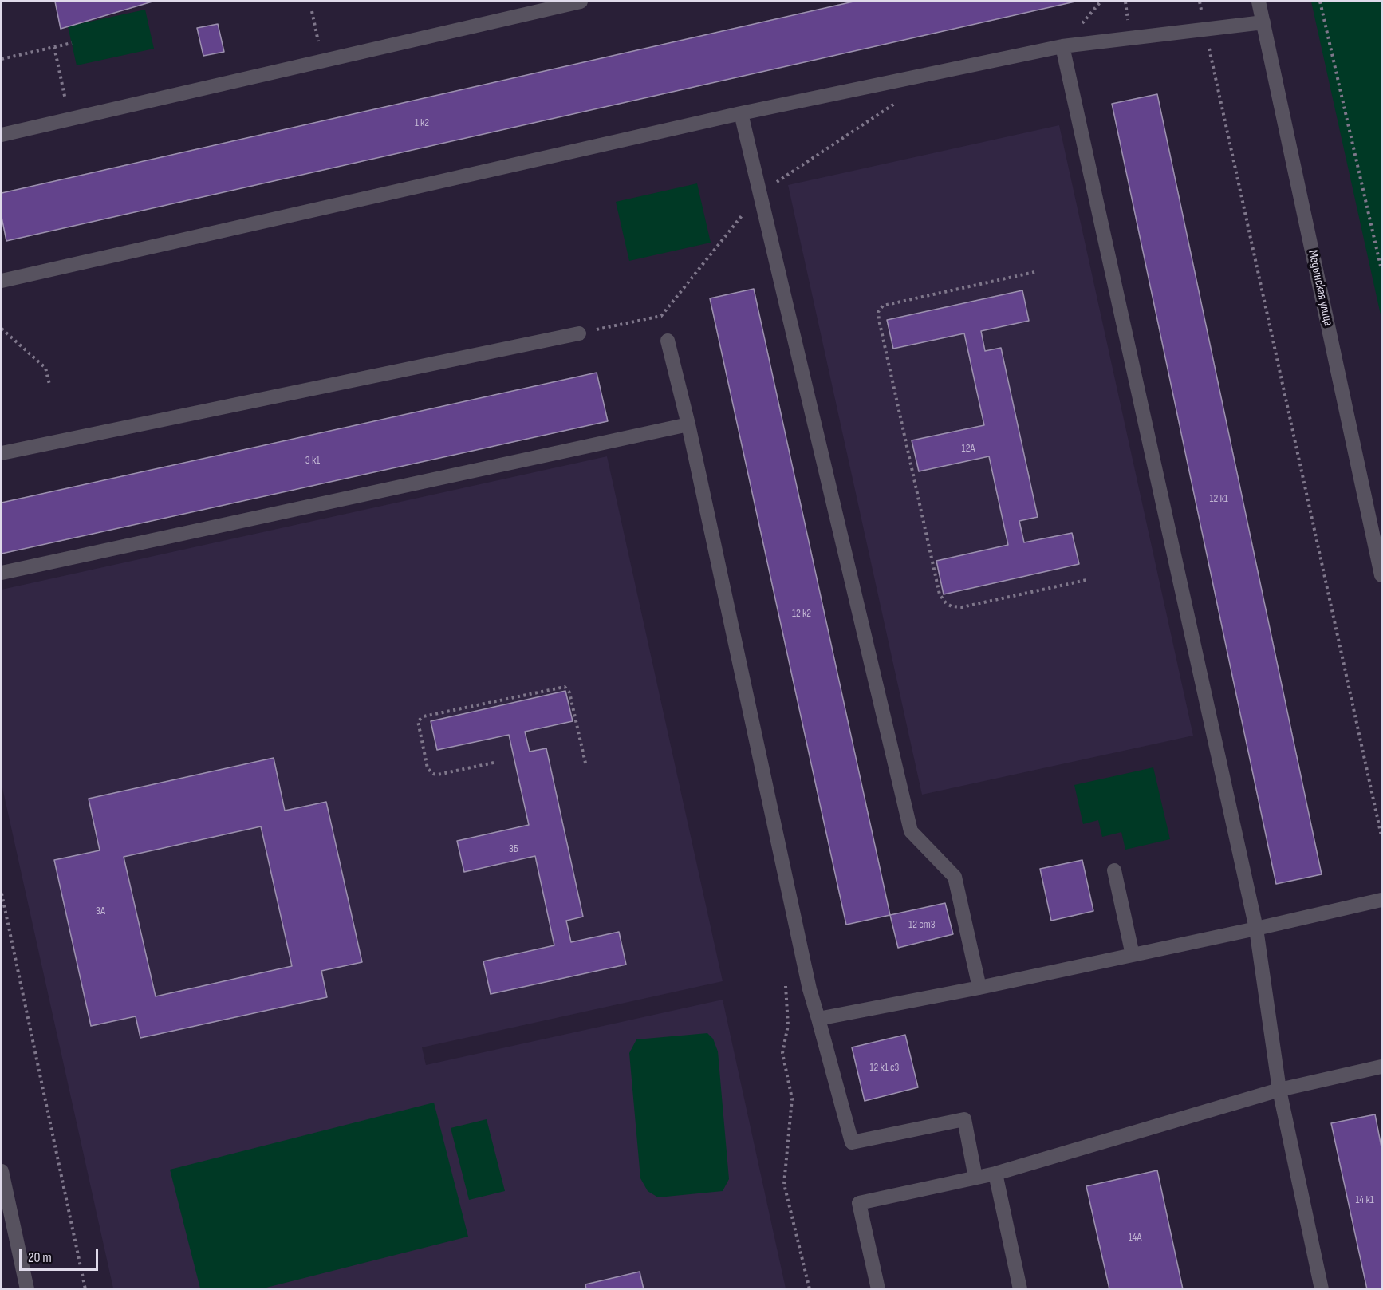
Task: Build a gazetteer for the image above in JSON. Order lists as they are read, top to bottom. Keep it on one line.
{"streets":{"street":["Медынская улица"]},"house_numbers":["1 к2","12А","3 к1","12 к1","12 к2","3Б","3А","12 ст3","12 к1 с3","14 к1","14А"],"scale_bar":"20 m"}
